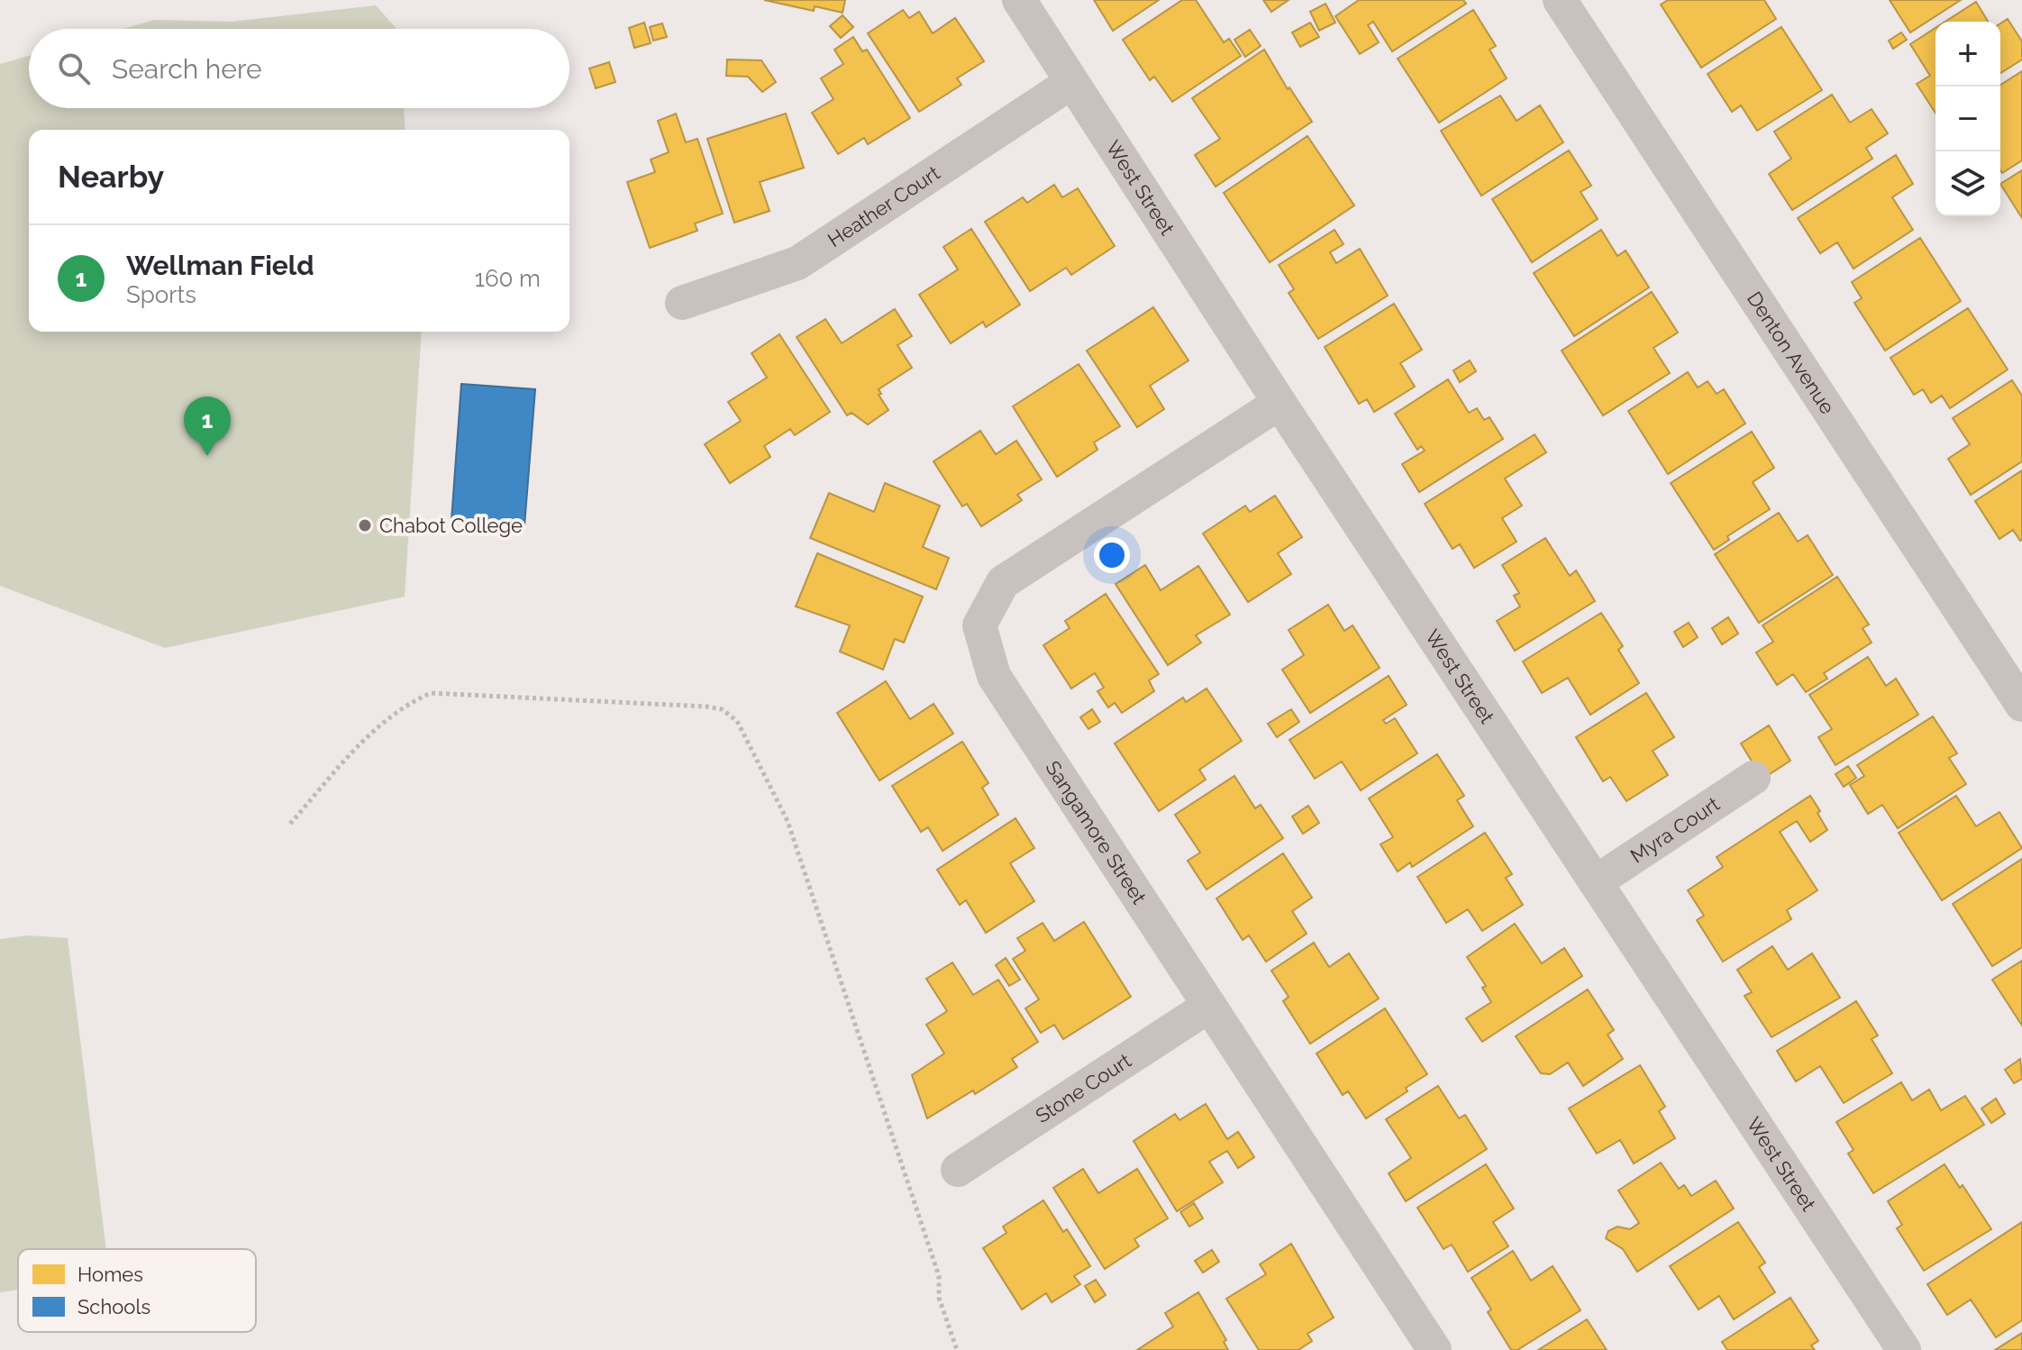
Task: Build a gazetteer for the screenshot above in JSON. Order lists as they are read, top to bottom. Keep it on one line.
{"streets":{"street":["West Street","Heather Court","Denton Avenue","Myra Court","Sangamore Street","Stone Court"]},"crossings":[["West Street","Heather Court"],["West Street","Myra Court"],["West Street","Sangamore Street"],["Sangamore Street","Stone Court"]],"places":["Chabot College"],"legend":["Homes","Schools"],"page":{"map_buttons":["+","−"],"search":"Search here","heading":"Nearby","list":[{"mark":"1","name":"Wellman Field","note":"Sports","value":"160 m"}],"pins":"1"}}
